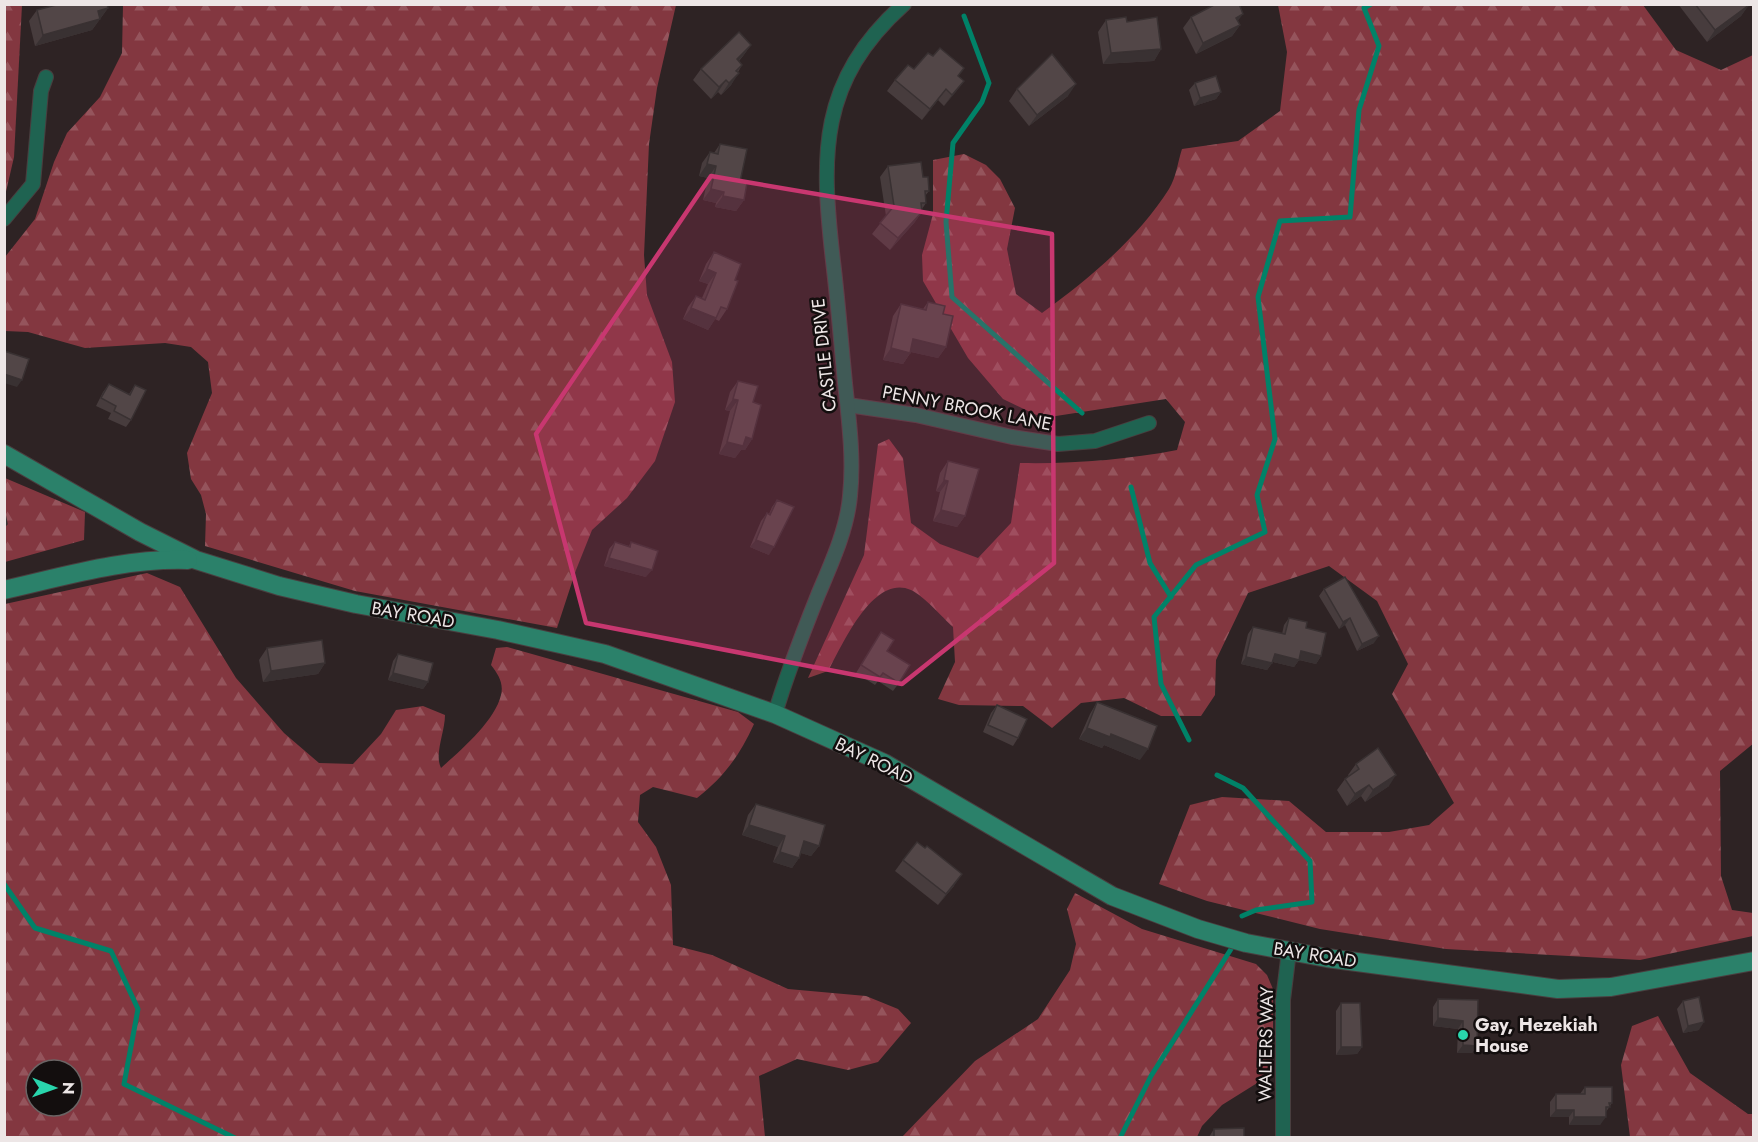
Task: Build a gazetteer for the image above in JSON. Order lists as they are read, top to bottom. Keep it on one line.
{"streets":{"main road":["BAY ROAD"],"street":["CASTLE DRIVE","PENNY BROOK LANE","WALTERS WAY"]},"crossings":[["CASTLE DRIVE","PENNY BROOK LANE"],["CASTLE DRIVE","BAY ROAD"],["BAY ROAD","WALTERS WAY"]],"places":["Gay, Hezekiah House"],"north":"right"}
